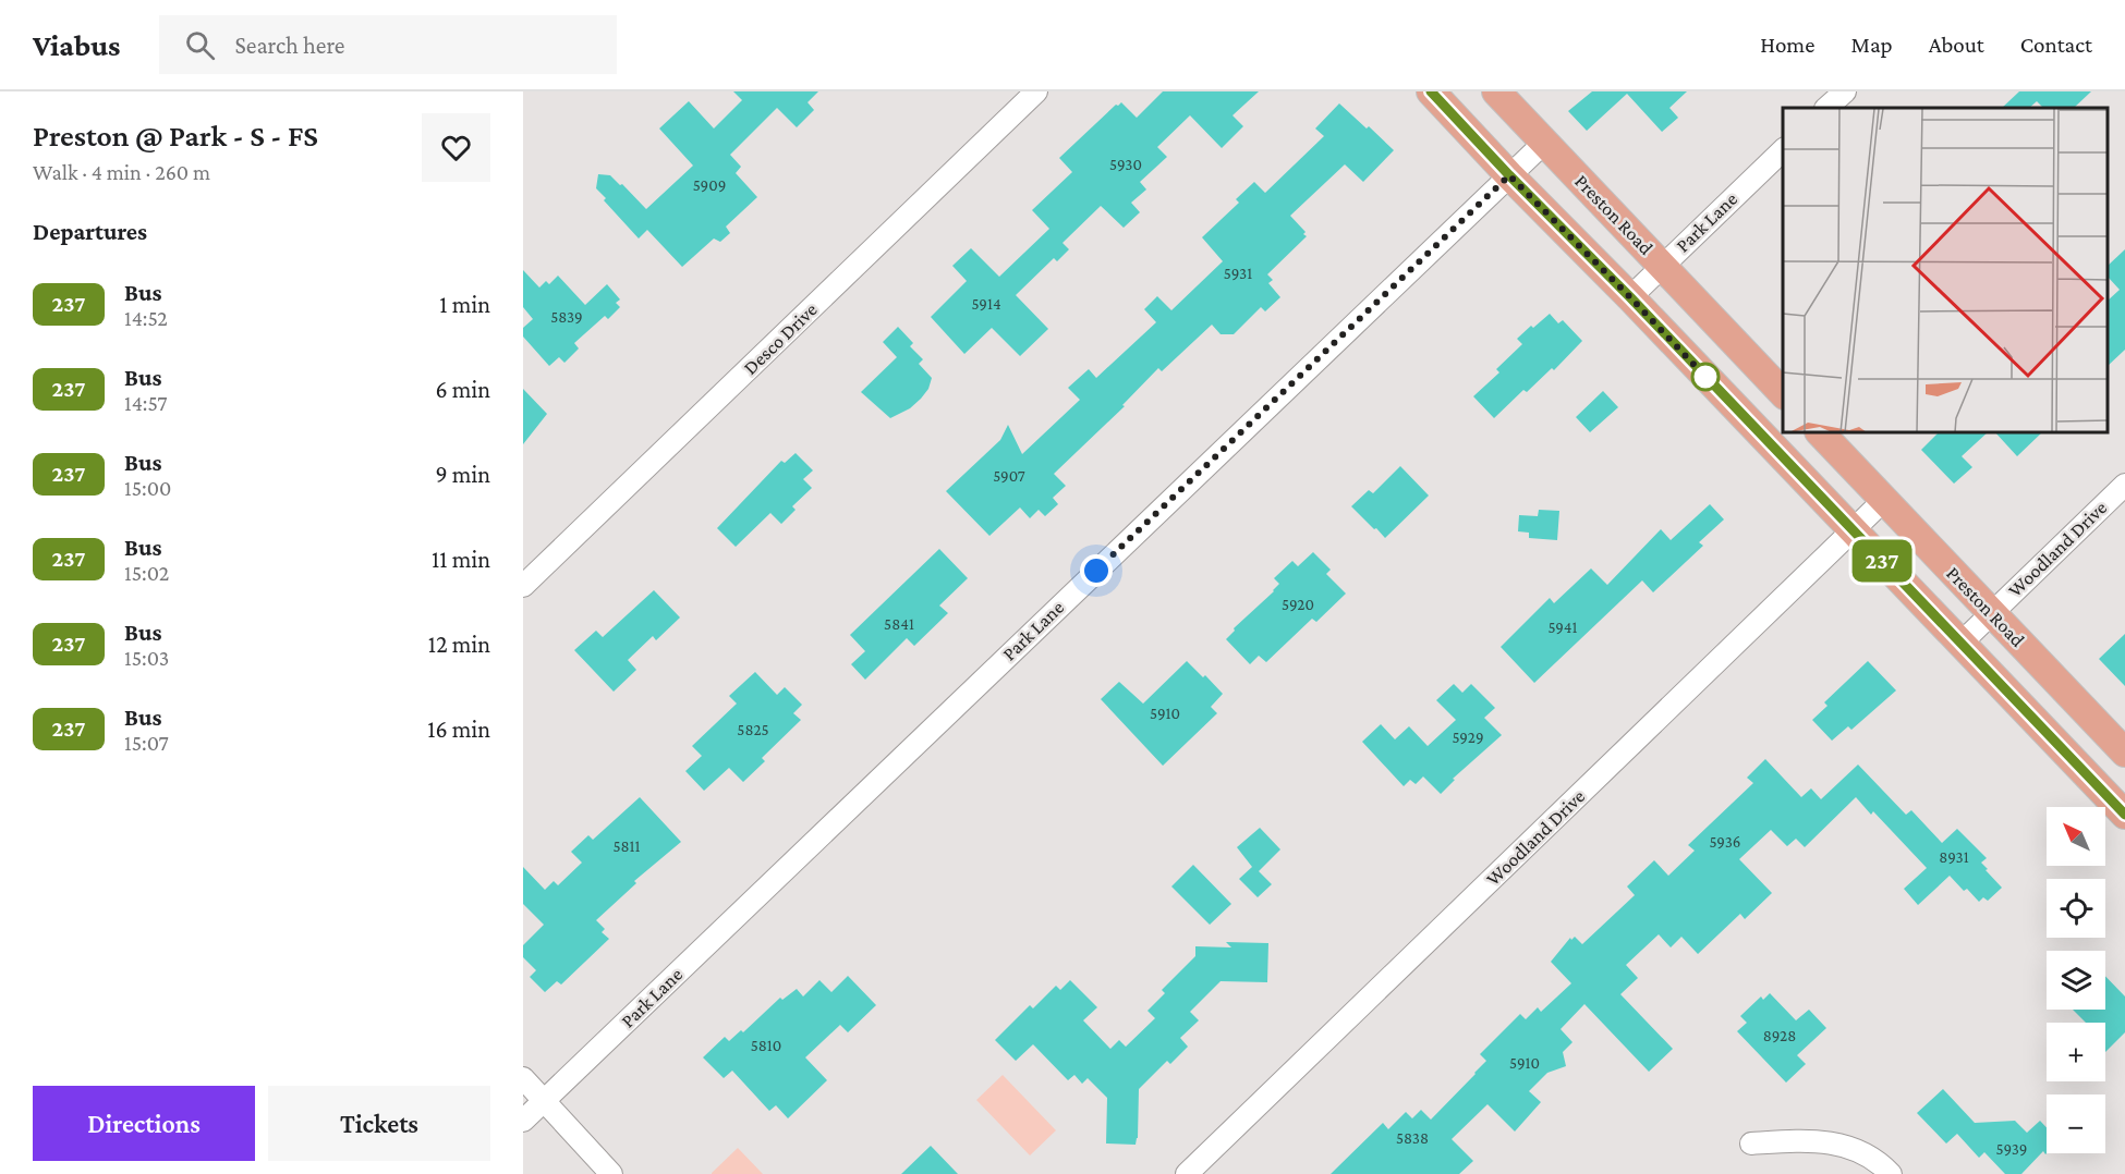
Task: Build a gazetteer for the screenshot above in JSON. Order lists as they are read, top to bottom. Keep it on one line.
{"streets":{"main road":["Preston Road"],"street":["Park Lane","Desco Drive","Woodland Drive"]},"crossings":[["Preston Road","Park Lane"],["Preston Road","Woodland Drive"]],"lines":["bus line 237"],"house_numbers":["5930","5909","5931","5914","5839","5907","5920","5841","5941","5910","5825","5929","5936","5811","8931","8928","5810","5910","5838","5939"],"north":"top left","page":{"header":"Viabus","search":"Search here","nav":["Home","Map","About","Contact"],"heading":[["Preston @ Park - S - FS","Walk · 4 min · 260 m"],"Departures"],"on_map":"237","list":[{"mark":"237","name":"Bus","note":"14:52","value":"1 min"},{"mark":"237","name":"Bus","note":"14:57","value":"6 min"},{"mark":"237","name":"Bus","note":"15:00","value":"9 min"},{"mark":"237","name":"Bus","note":"15:02","value":"11 min"},{"mark":"237","name":"Bus","note":"15:03","value":"12 min"},{"mark":"237","name":"Bus","note":"15:07","value":"16 min"}],"map_buttons":["+","−"],"buttons":["Directions","Tickets"]}}
